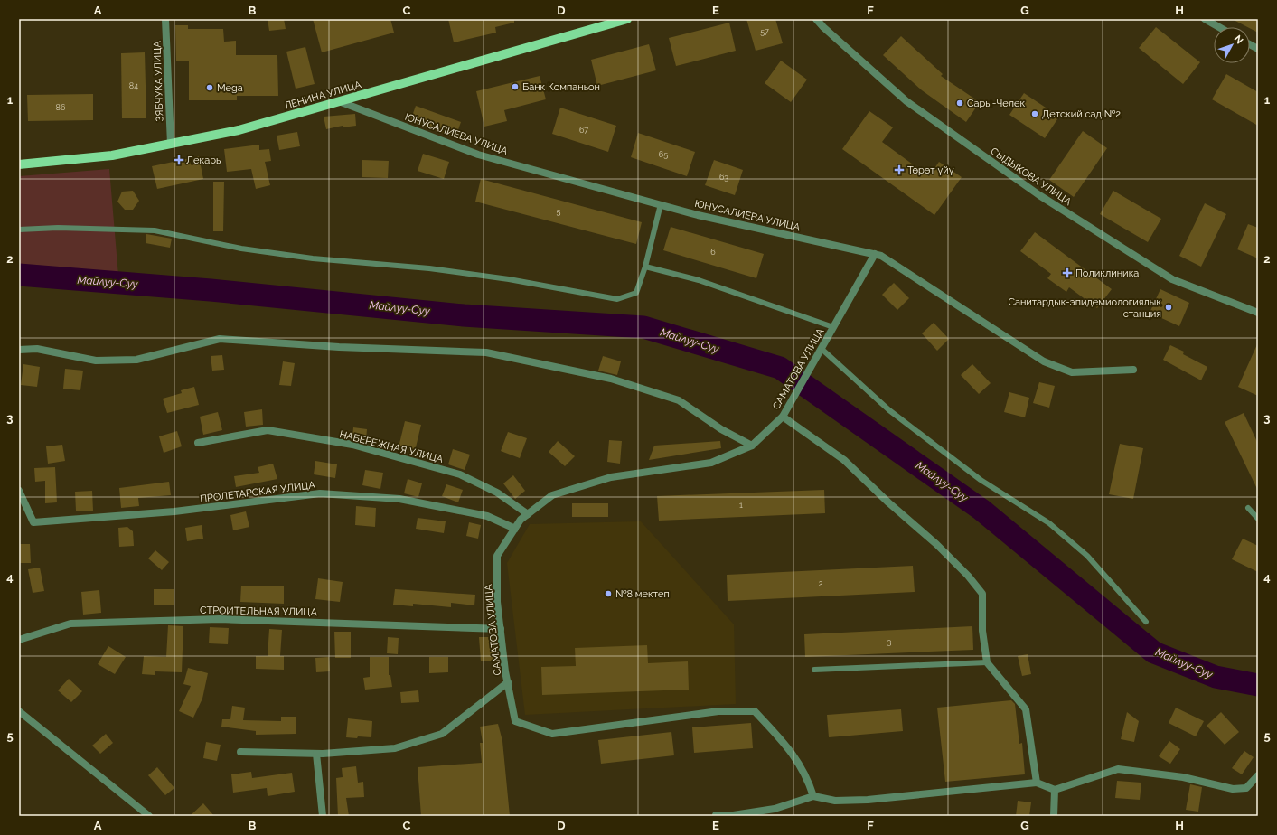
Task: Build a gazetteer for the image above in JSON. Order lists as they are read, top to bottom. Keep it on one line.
{"streets":{"main road":["ЛЕНИНА УЛИЦА"],"street":["ЗЯБЧУКА УЛИЦА","ЮНУСАЛИЕВА УЛИЦА","СЫДЫКОВА УЛИЦА","САМАТОВА УЛИЦА","НАБЕРЕЖНАЯ УЛИЦА","ПРОЛЕТАРСКАЯ УЛИЦА","СТРОИТЕЛЬНАЯ УЛИЦА"]},"crossings":[["ЗЯБЧУКА УЛИЦА","ЛЕНИНА УЛИЦА"],["ЛЕНИНА УЛИЦА","ЮНУСАЛИЕВА УЛИЦА"],["ЮНУСАЛИЕВА УЛИЦА","САМАТОВА УЛИЦА"],["САМАТОВА УЛИЦА","НАБЕРЕЖНАЯ УЛИЦА"],["САМАТОВА УЛИЦА","ПРОЛЕТАРСКАЯ УЛИЦА"],["САМАТОВА УЛИЦА","СТРОИТЕЛЬНАЯ УЛИЦА"]],"water":["Майлуу-Суу"],"places":{"other":["Банк Компаньон","Mega","Сары-Челек","Детский сад №2","Санитардык-эпидемиологиялык станция","№8 мектеп"],"health":["Лекарь","Төрөт үйү","Поликлиника"]},"house_numbers":["57","84","86","67","65","63","5","6","1","2","3"],"north":"top right","grid":{"columns":["A","B","C","D","E","F","G","H"],"rows":["1","2","3","4","5"]}}
